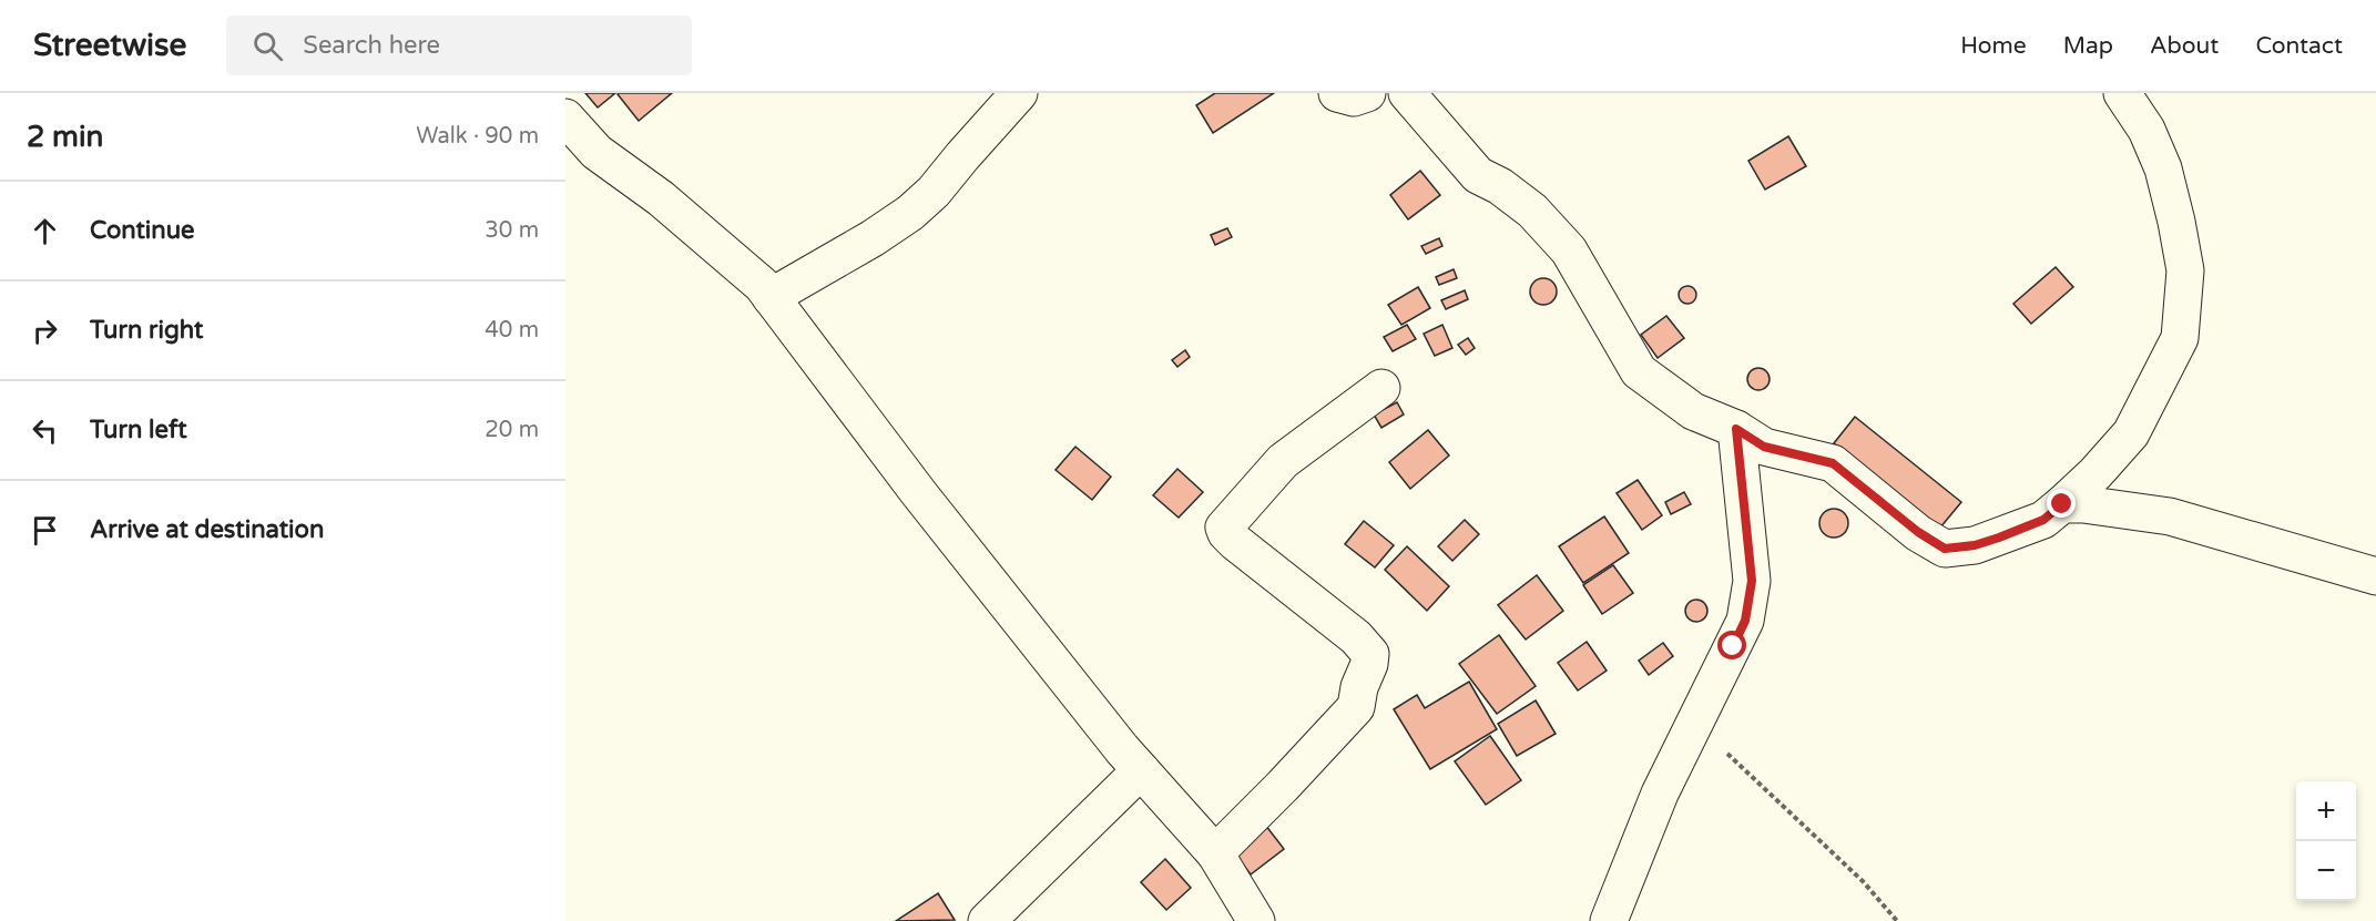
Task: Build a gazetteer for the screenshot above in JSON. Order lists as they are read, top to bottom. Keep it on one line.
{"page":{"header":"Streetwise","search":"Search here","nav":["Home","Map","About","Contact"],"heading":["2 min","Walk · 90 m"],"list":[["Continue","30 m"],["Turn right","40 m"],["Turn left","20 m"],"Arrive at destination"],"map_buttons":["+","−"]}}
